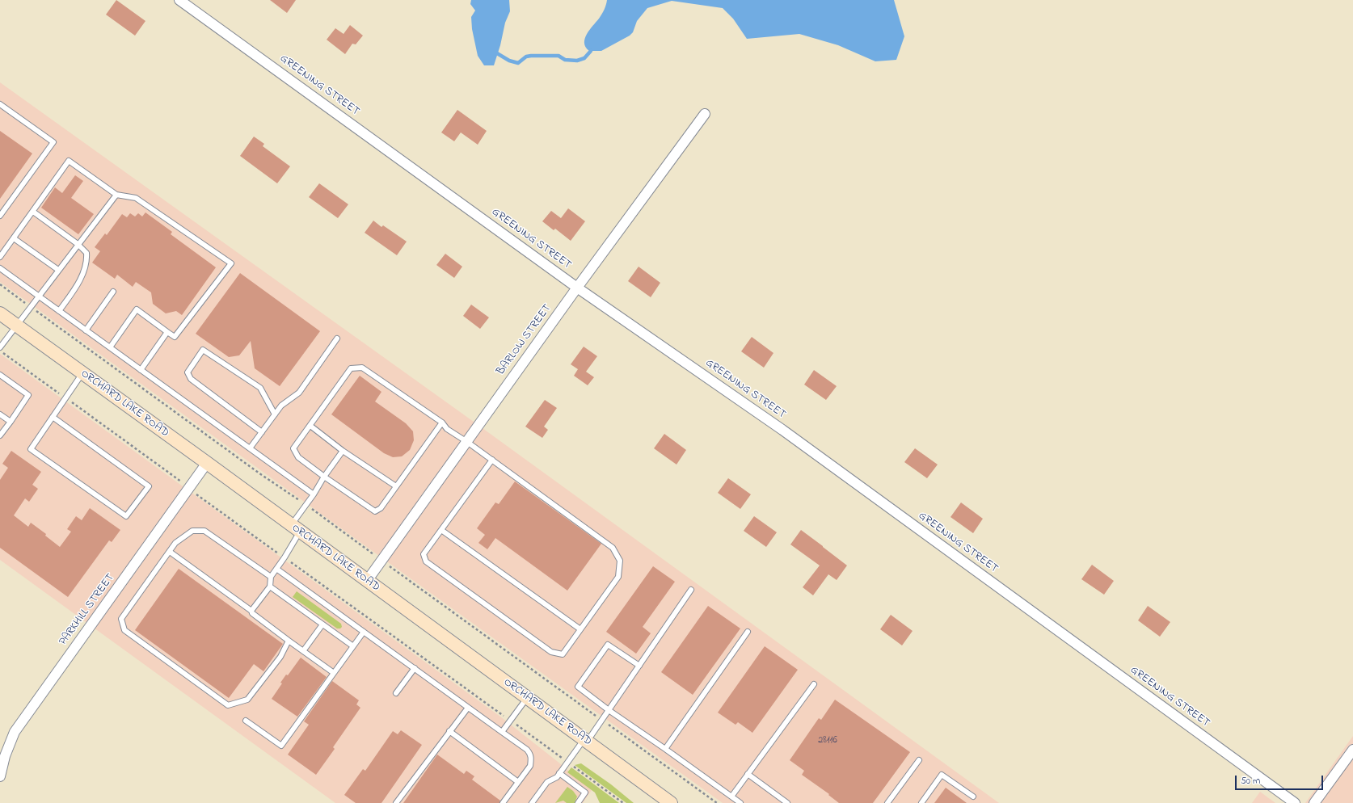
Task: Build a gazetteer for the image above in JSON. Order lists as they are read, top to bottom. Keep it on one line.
{"streets":{"main road":["ORCHARD LAKE ROAD"],"street":["GREENING STREET","BARLOW STREET","PARKHILL STREET"]},"crossings":[["GREENING STREET","BARLOW STREET"],["BARLOW STREET","ORCHARD LAKE ROAD"],["ORCHARD LAKE ROAD","PARKHILL STREET"]],"house_numbers":["28116"],"scale_bar":"50 m"}
